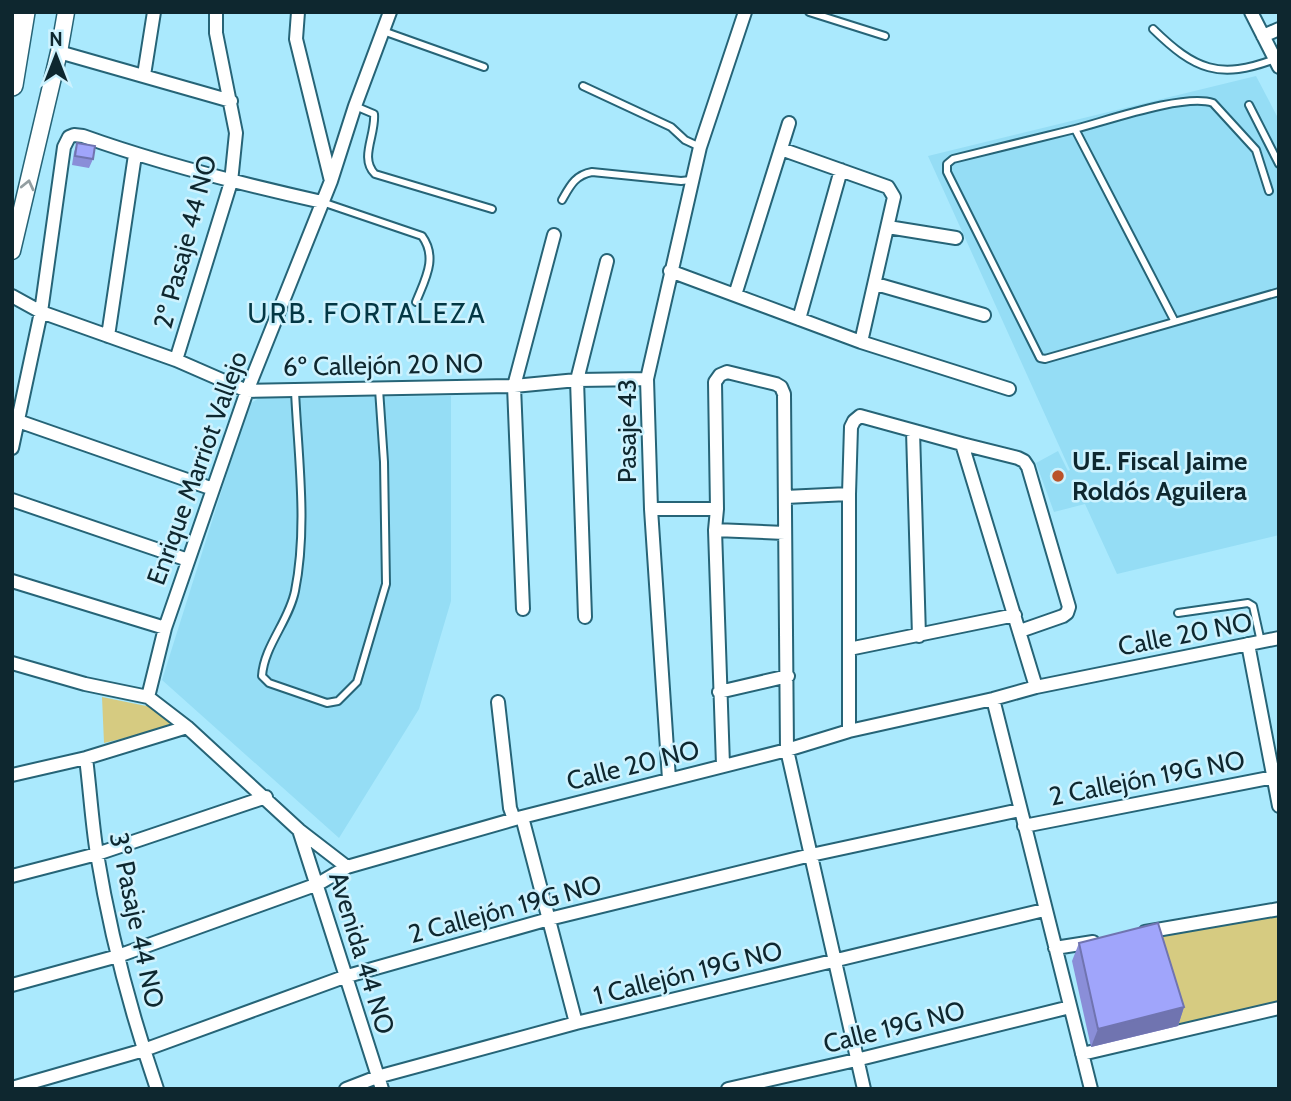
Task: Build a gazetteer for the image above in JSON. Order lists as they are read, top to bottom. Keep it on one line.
{"streets":{"street":["2º Pasaje 44 NO","6º Callejón 20 NO","Pasaje 43","Enrique Marriot Vallejo","Calle 20 NO","2 Callejón 19G NO","3º Pasaje 44 NO","Avenida 44 NO","1 Callejón 19G NO","Calle 19G NO"]},"crossings":[["2º Pasaje 44 NO","6º Callejón 20 NO"],["6º Callejón 20 NO","Pasaje 43"],["6º Callejón 20 NO","Enrique Marriot Vallejo"],["Pasaje 43","Calle 20 NO"],["Calle 20 NO","3º Pasaje 44 NO"],["Calle 20 NO","Avenida 44 NO"],["2 Callejón 19G NO","3º Pasaje 44 NO"],["2 Callejón 19G NO","Avenida 44 NO"],["Avenida 44 NO","1 Callejón 19G NO"]],"districts":["URB. FORTALEZA"],"places":["UE. Fiscal Jaime Roldós Aguilera"],"north":"top"}
